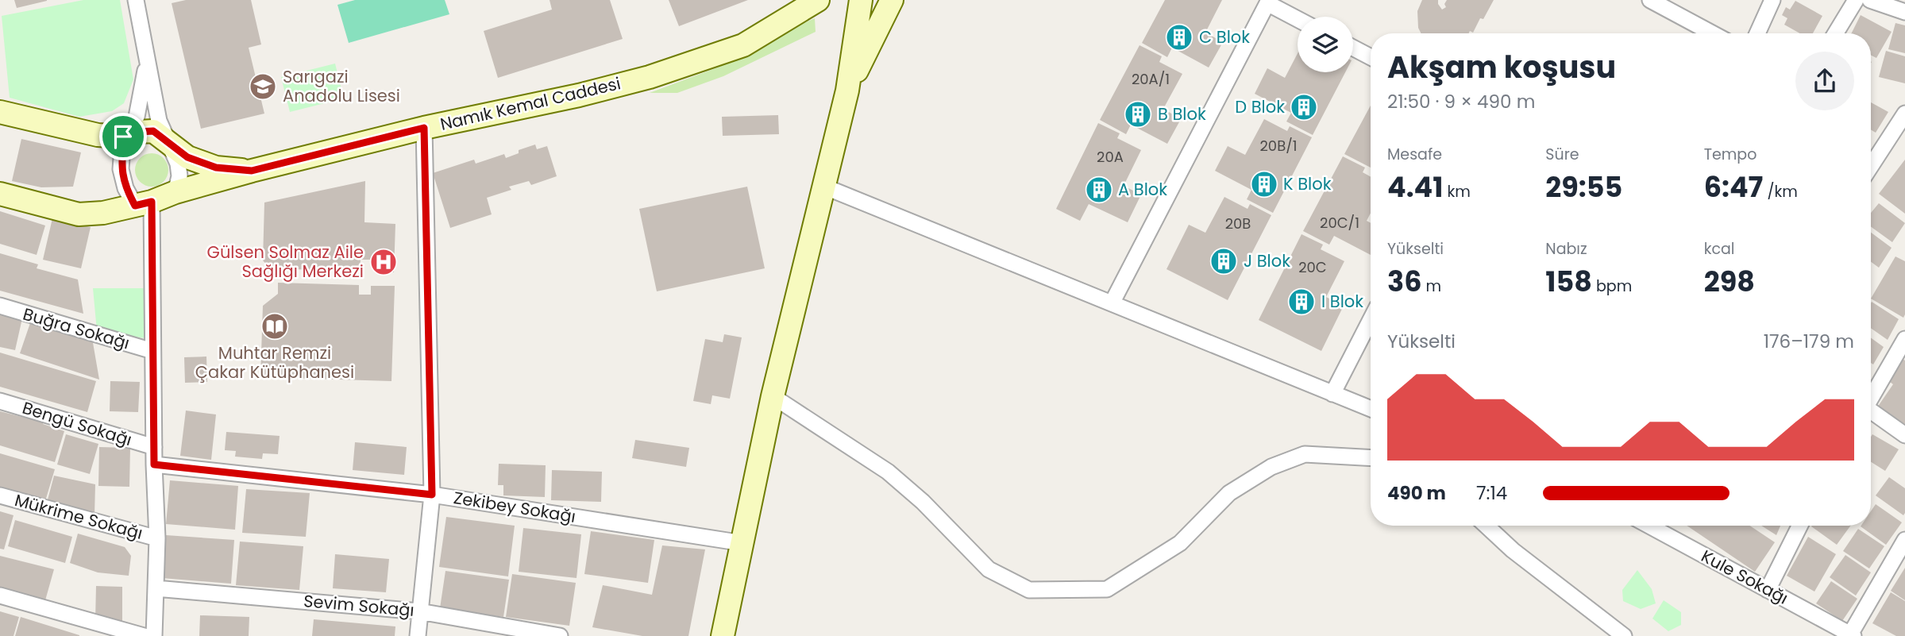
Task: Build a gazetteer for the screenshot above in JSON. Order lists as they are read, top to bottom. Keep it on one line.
{"streets":{"main road":["Namık Kemal Caddesi"],"street":["Buğra Sokağı","Bengü Sokağı","Zekibey Sokağı","Mükrime Sokağı","Kule Sokağı","Sevim Sokağı"]},"places":{"building":["C Blok","D Blok","B Blok","K Blok","A Blok","J Blok","I Blok"],"school or university":["Sarıgazi Anadolu Lisesi"],"hospital":["Gülsen Solmaz Aile Sağlığı Merkezi"],"library":["Muhtar Remzi Çakar Kütüphanesi"]},"house_numbers":["20A/1","20B/1","20A","20C/1","20B","20C"],"page":{"heading":["Akşam koşusu","21:50 · 9 × 490 m"],"stats":[["Mesafe","4.41 km"],["Süre","29:55"],["Tempo","6:47 /km"],["Yükselti","36 m"],["Nabız","158 bpm"],["kcal","298"]],"chart":["Yükselti","176–179 m"],"list":[{"name":"490 m","note":"7:14"}]}}
